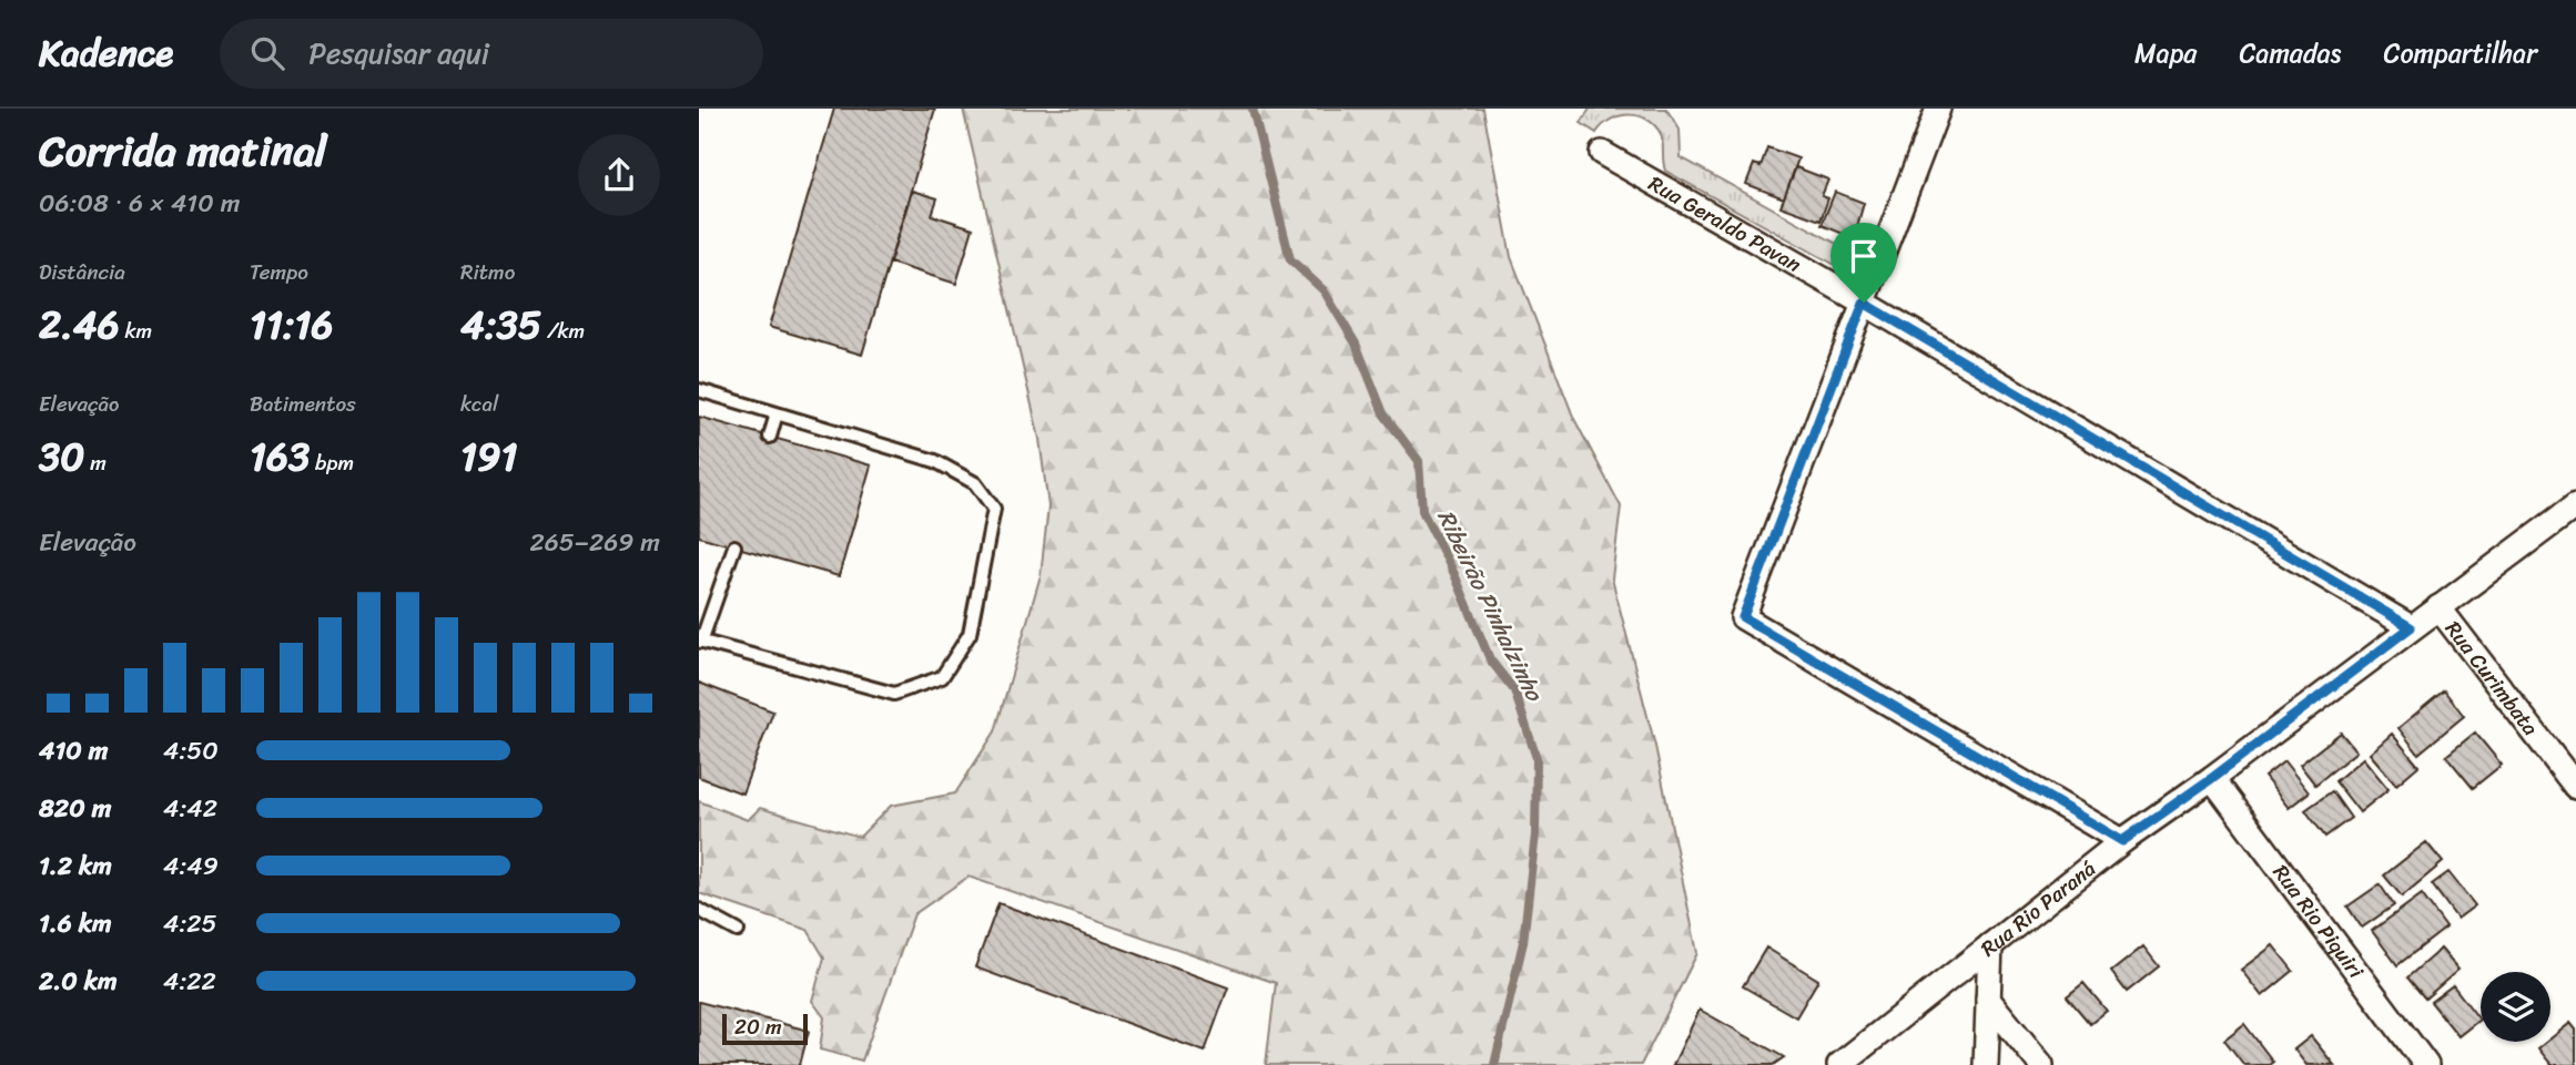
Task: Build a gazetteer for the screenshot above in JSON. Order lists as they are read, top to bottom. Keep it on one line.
{"streets":{"street":["Rua Geraldo Pavan","Rua Curimbata","Rua Rio Paraná","Rua Rio Piquiri"]},"crossings":[["Rua Geraldo Pavan","Rua Rio Paraná"],["Rua Curimbata","Rua Rio Paraná"],["Rua Rio Paraná","Rua Rio Piquiri"]],"water":["Ribeirão Pinhalzinho"],"scale_bar":"20 m","page":{"header":"Kadence","search":"Pesquisar aqui","nav":["Mapa","Camadas","Compartilhar"],"heading":["Corrida matinal","06:08 · 6 × 410 m"],"stats":[["Distância","2.46 km"],["Tempo","11:16"],["Ritmo","4:35 /km"],["Elevação","30 m"],["Batimentos","163 bpm"],["kcal","191"]],"chart":["Elevação","265–269 m"],"list":[{"name":"410 m","note":"4:50"},{"name":"820 m","note":"4:42"},{"name":"1.2 km","note":"4:49"},{"name":"1.6 km","note":"4:25"},{"name":"2.0 km","note":"4:22"}],"scale":"20 m"}}
